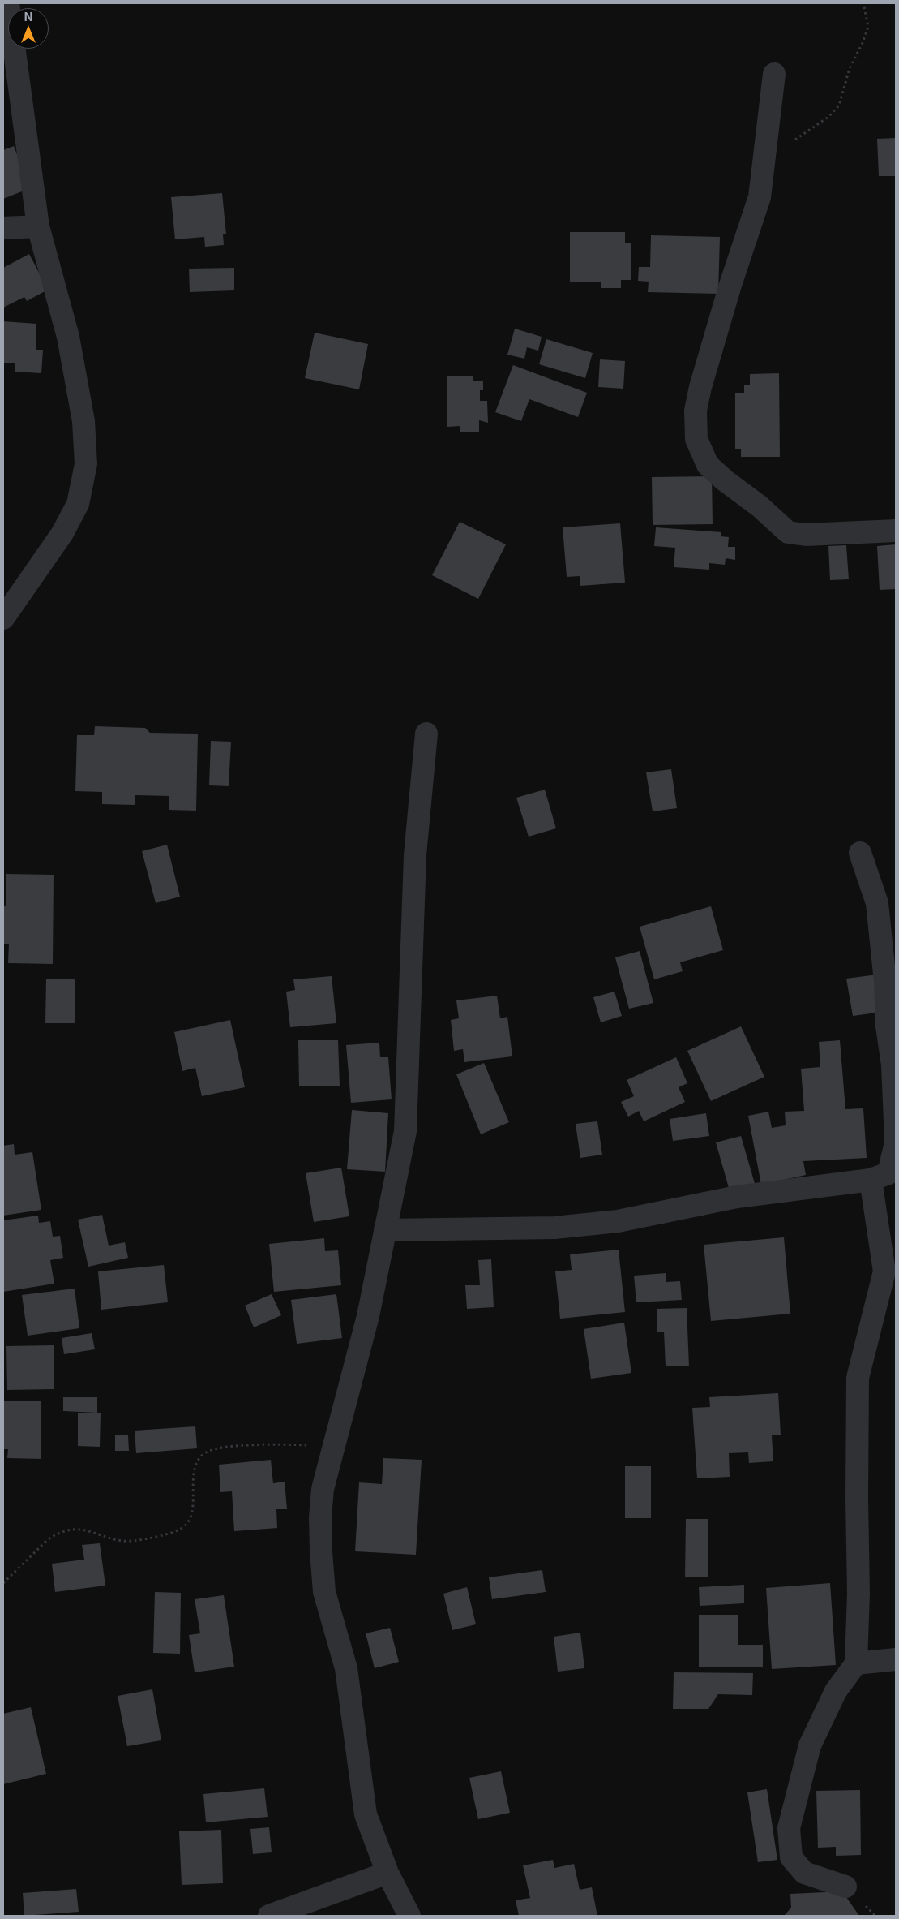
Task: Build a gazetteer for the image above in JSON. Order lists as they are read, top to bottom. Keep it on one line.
{"north":"top"}
